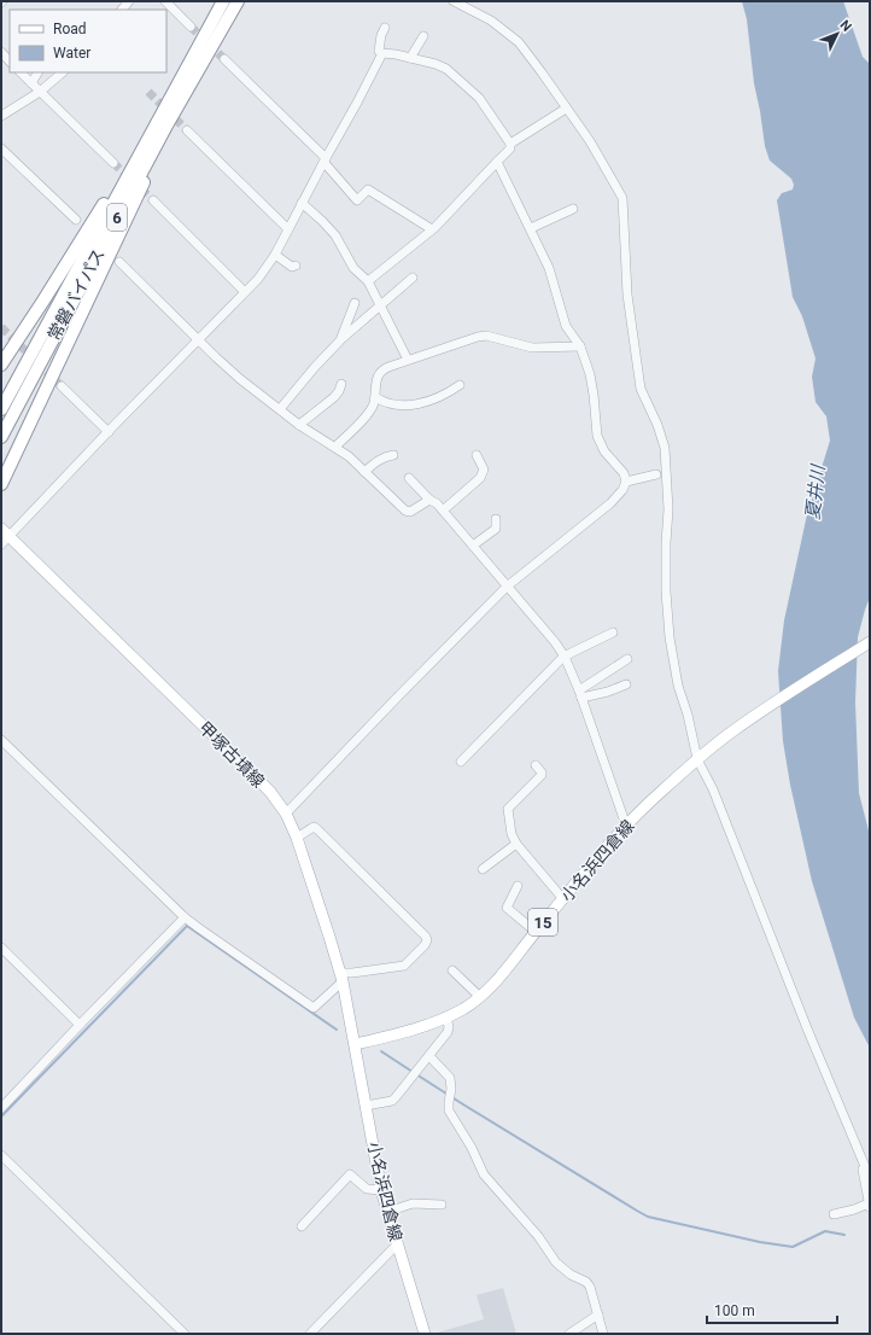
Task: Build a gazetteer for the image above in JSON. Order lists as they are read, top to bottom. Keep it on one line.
{"streets":{"highway":["6","常磐バイパス"],"main road":["甲塚古墳線","小名浜四倉線","15"]},"crossings":[["甲塚古墳線","小名浜四倉線"]],"water":["夏井川"],"legend":["Road","Water"],"scale_bar":"100 m","north":"top right"}
